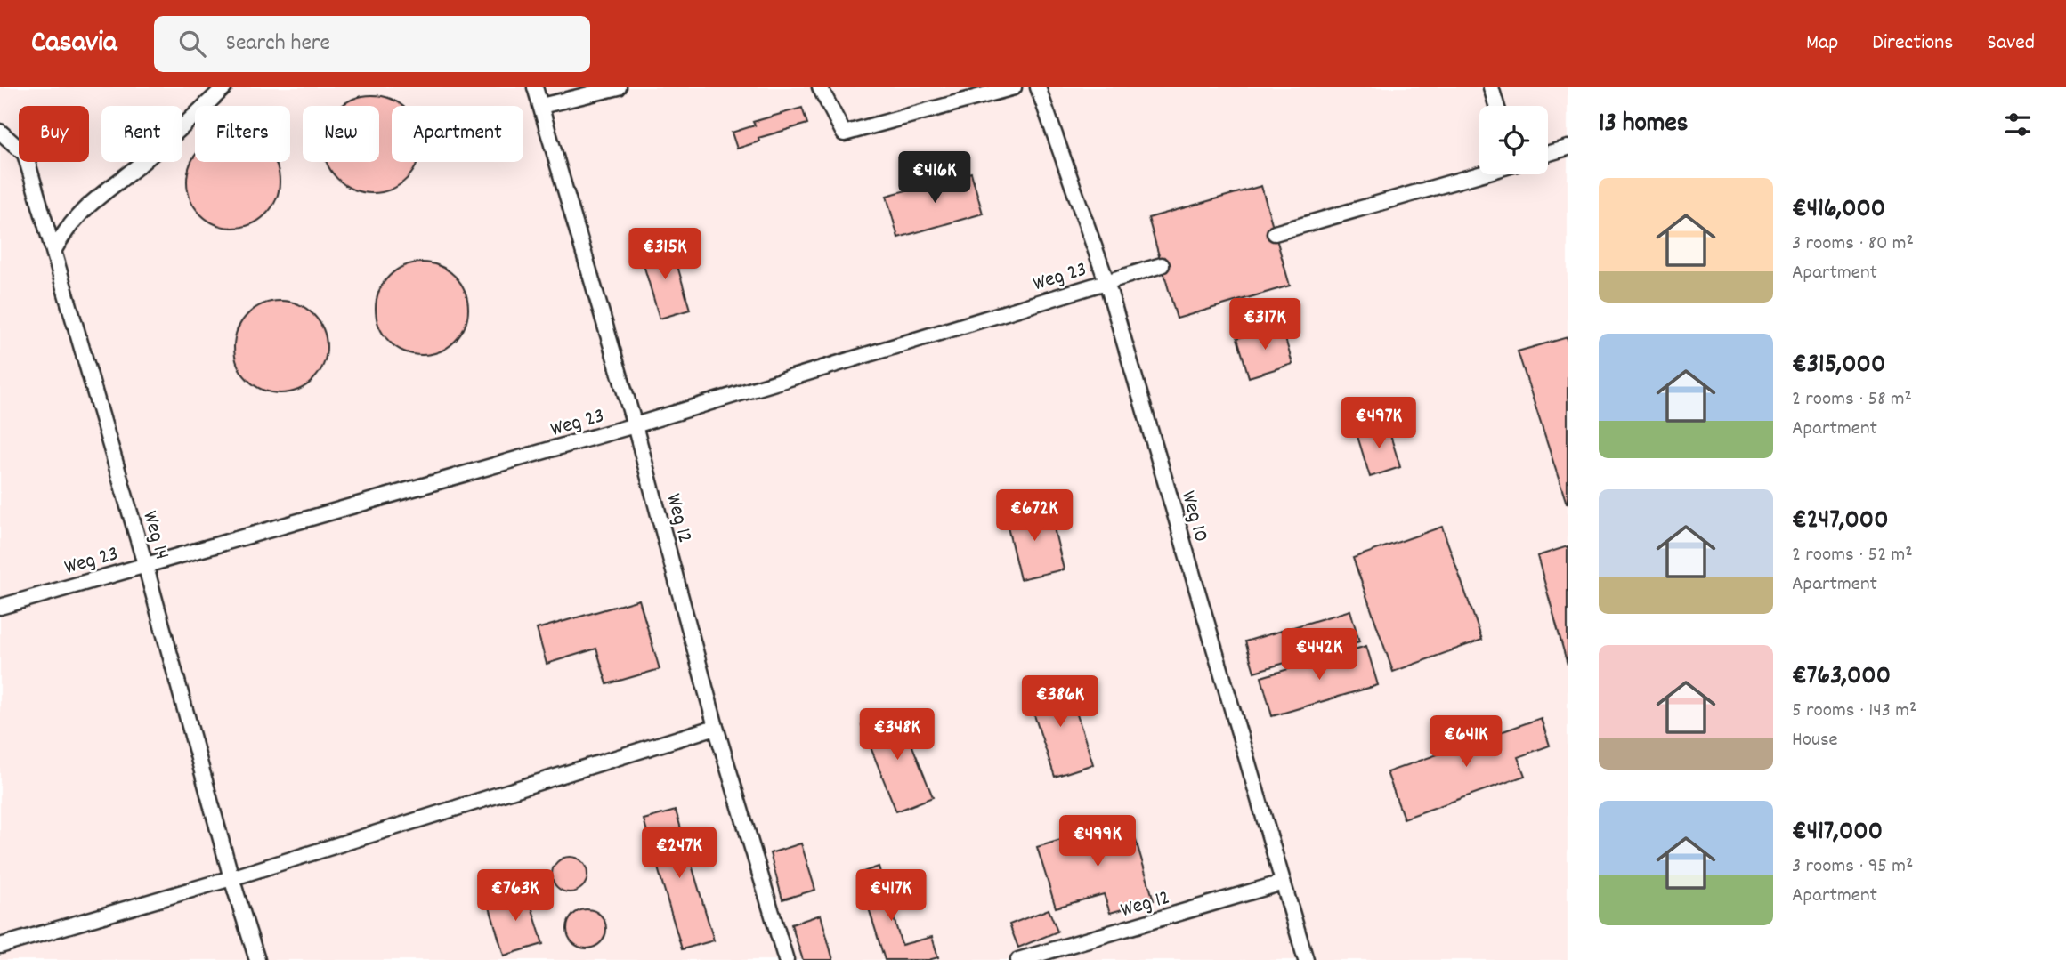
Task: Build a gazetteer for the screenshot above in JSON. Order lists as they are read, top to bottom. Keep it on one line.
{"streets":{"lane":["Weg 23","Weg 10","Weg 12","Weg 14"]},"crossings":[["Weg 23","Weg 10"],["Weg 23","Weg 12"],["Weg 23","Weg 14"],["Weg 10","Weg 12"]],"page":{"header":"Casavia","search":"Search here","nav":["Map","Directions","Saved"],"heading":"13 homes","chip":["Buy","Rent","Filters","New","Apartment"],"price":["€416K","€315K","€317K","€497K","€672K","€442K","€386K","€348K","€641K","€499K","€247K","€763K","€417K"],"list":[{"name":"€416,000","note":"3 rooms · 80 m² · Apartment"},{"name":"€315,000","note":"2 rooms · 58 m² · Apartment"},{"name":"€247,000","note":"2 rooms · 52 m² · Apartment"},{"name":"€763,000","note":"5 rooms · 143 m² · House"},{"name":"€417,000","note":"3 rooms · 95 m² · Apartment"}]}}
